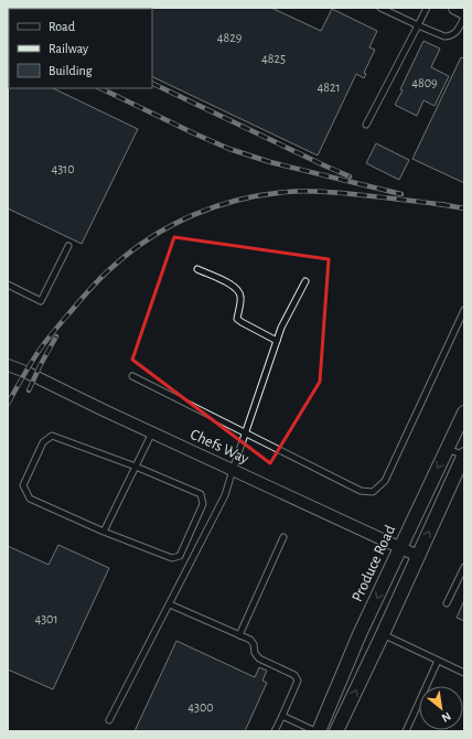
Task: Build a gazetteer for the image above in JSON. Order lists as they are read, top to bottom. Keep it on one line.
{"streets":{"street":["Chefs Way","Produce Road"]},"crossings":[["Chefs Way","Produce Road"]],"house_numbers":["4829","4825","4809","4821","4310","4301","4300"],"legend":["Road","Railway","Building"],"north":"bottom right"}
